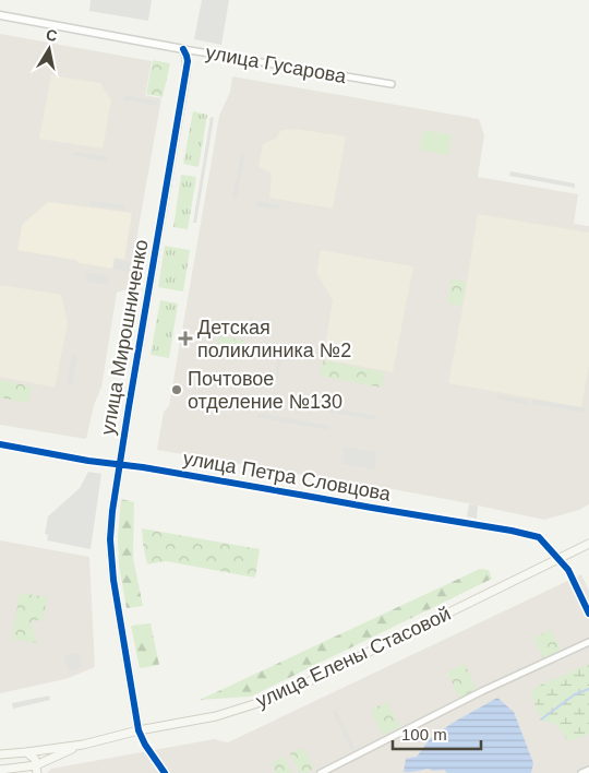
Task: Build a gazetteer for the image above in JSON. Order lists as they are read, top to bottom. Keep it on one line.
{"streets":{"main road":["улица Елены Стасовой"],"street":["улица Гусарова","улица Мирошниченко","улица Петра Словцова"]},"crossings":[["улица Гусарова","улица Мирошниченко"],["улица Мирошниченко","улица Петра Словцова"],["улица Мирошниченко","улица Елены Стасовой"],["улица Петра Словцова","улица Елены Стасовой"]],"places":{"health":["Детская поликлиника №2"],"other":["Почтовое отделение №130"]},"scale_bar":"100 m","north":"top"}
